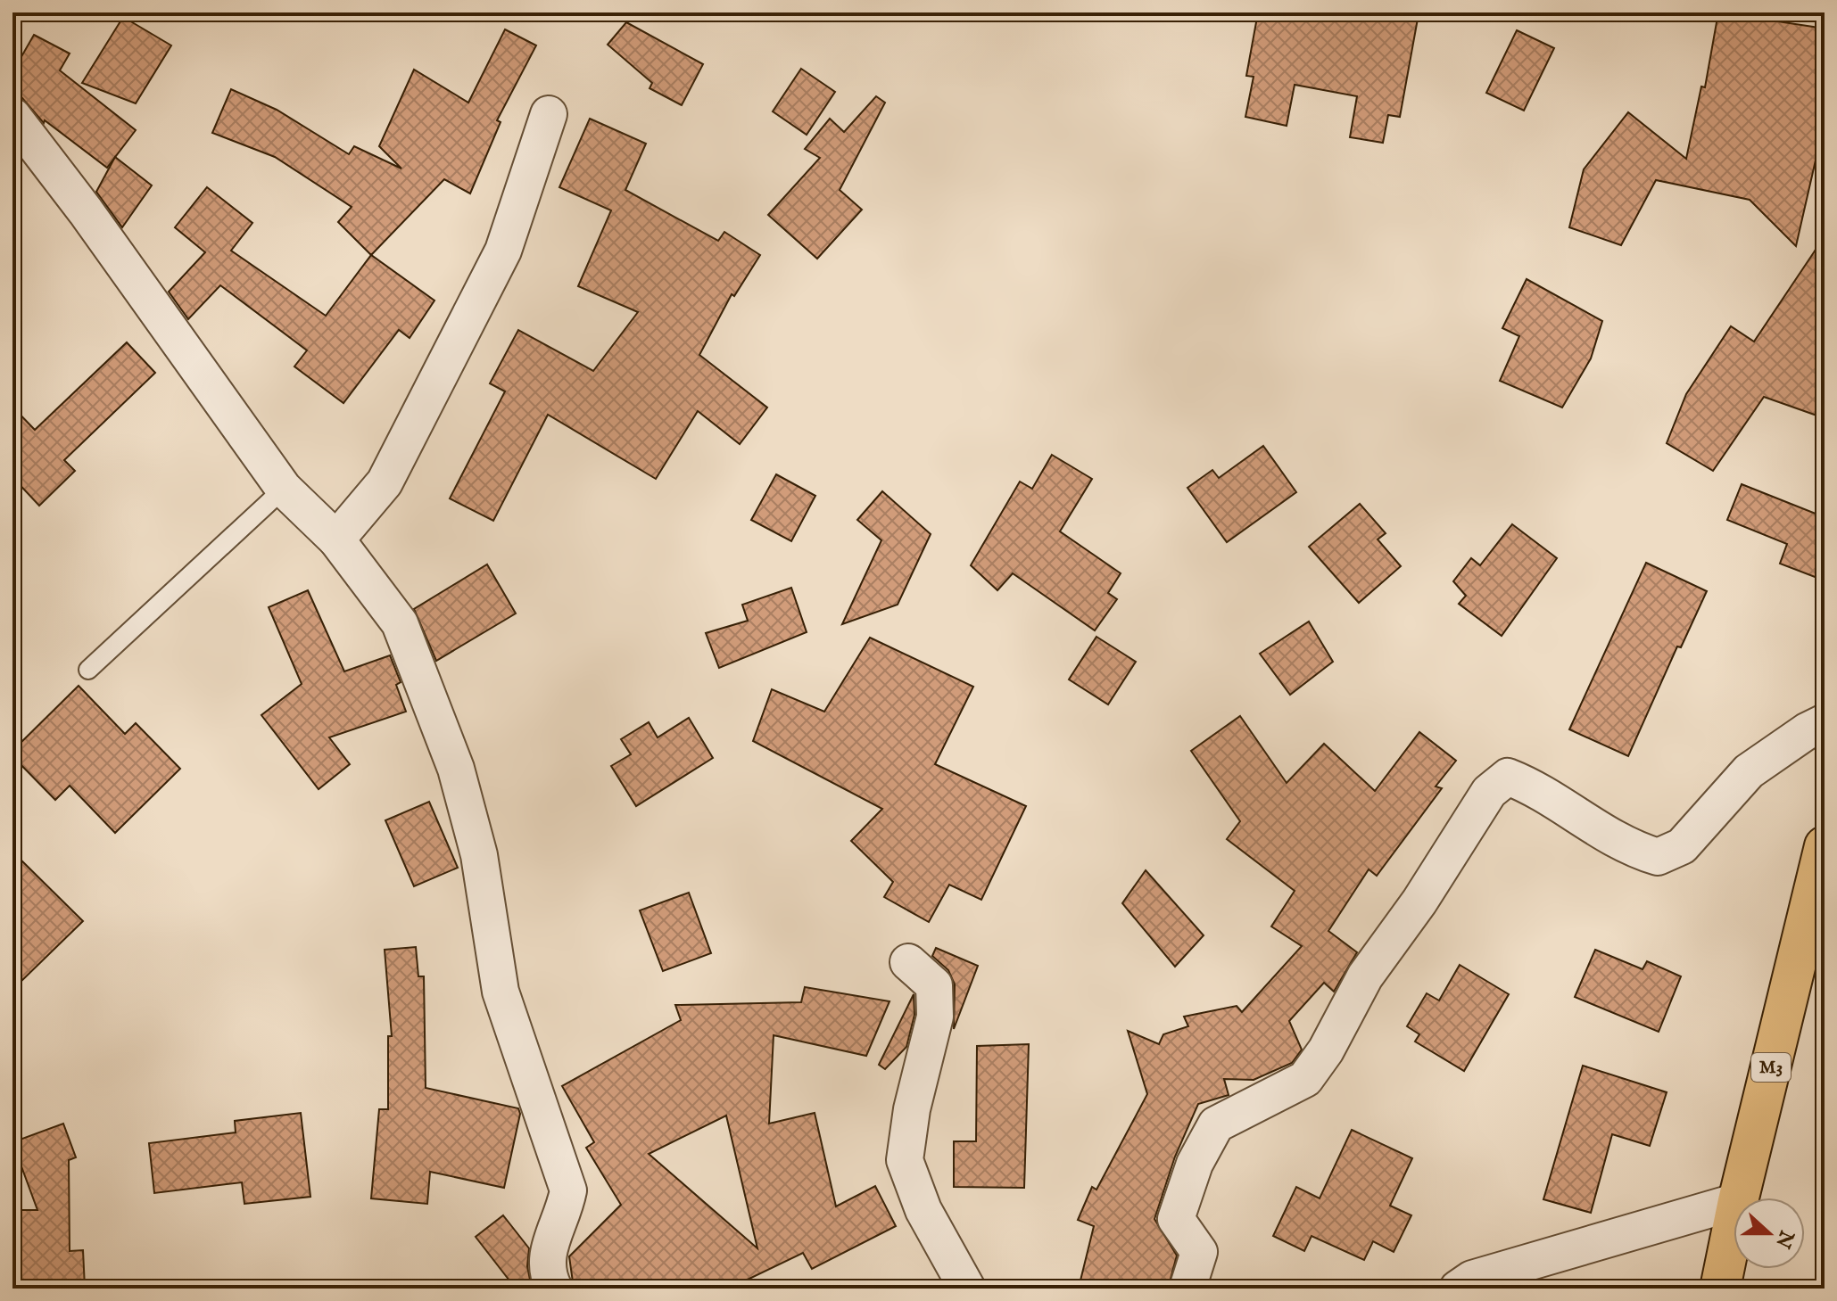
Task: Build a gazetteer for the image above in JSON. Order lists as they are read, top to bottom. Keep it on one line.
{"streets":{"highway":["M3"]},"north":"right"}
